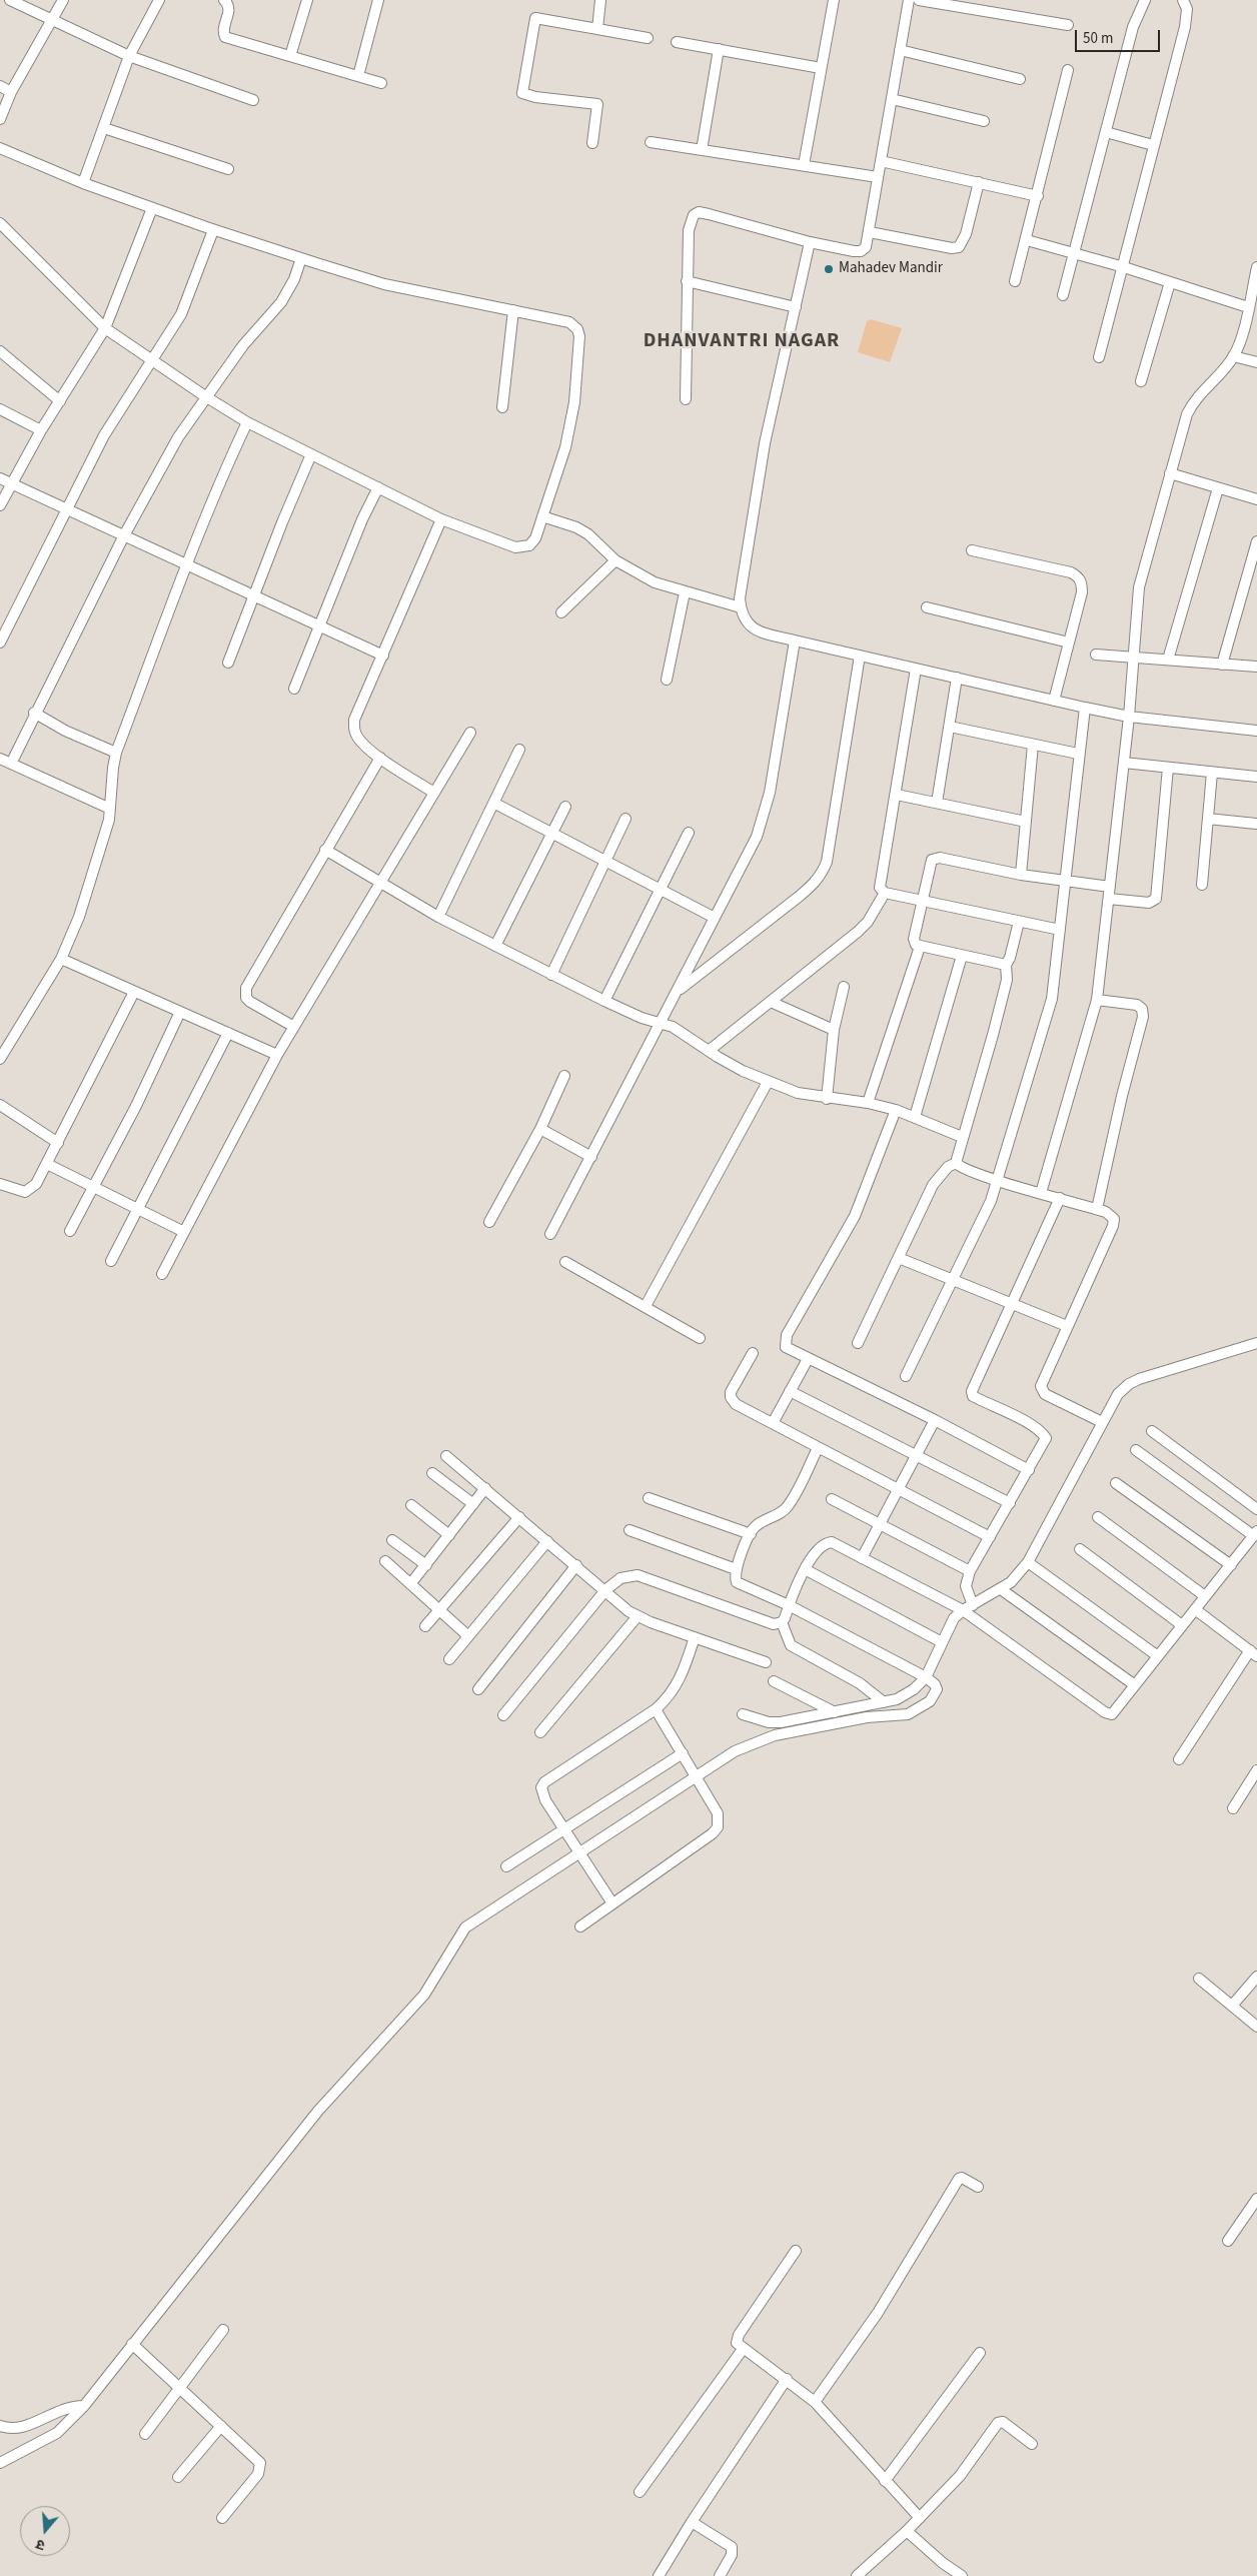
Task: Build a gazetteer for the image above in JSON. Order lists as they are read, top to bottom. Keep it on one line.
{"districts":["DHANVANTRI NAGAR"],"places":["Mahadev Mandir"],"scale_bar":"50 m","north":"bottom"}
